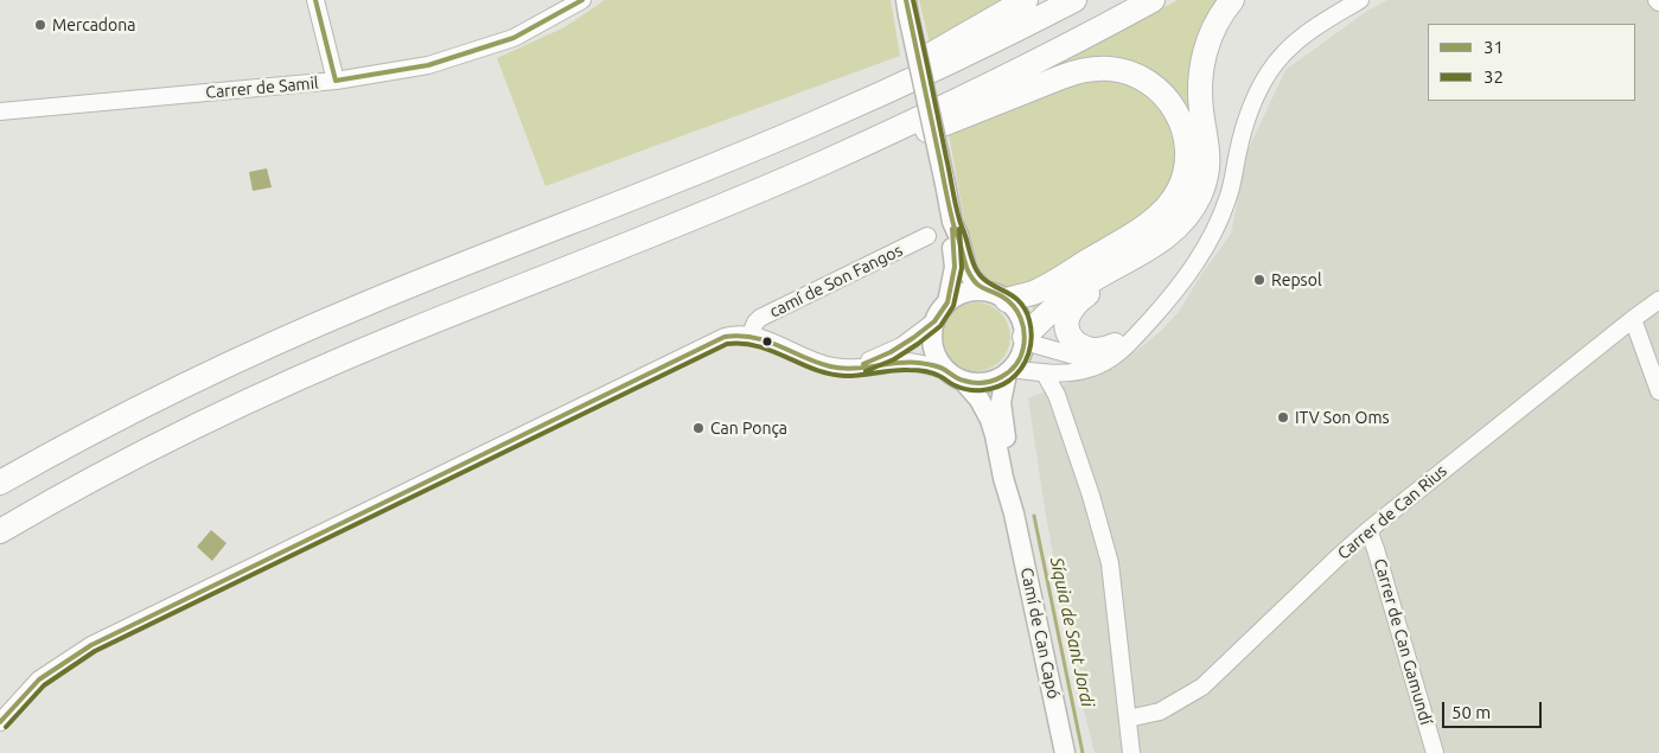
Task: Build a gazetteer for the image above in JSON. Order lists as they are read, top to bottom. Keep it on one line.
{"streets":{"main road":["Camí de Can Capó"],"street":["Carrer de Samil","camí de Son Fangos","Carrer de Can Rius","Carrer de Can Gamundí"]},"crossings":[["Carrer de Can Rius","Carrer de Can Gamundí"]],"water":["Síquia de Sant Jordi"],"places":["Mercadona","Repsol","ITV Son Oms","Can Ponça"],"lines":["transit line 31","transit line 32"],"legend":["31","32"],"scale_bar":"50 m"}
